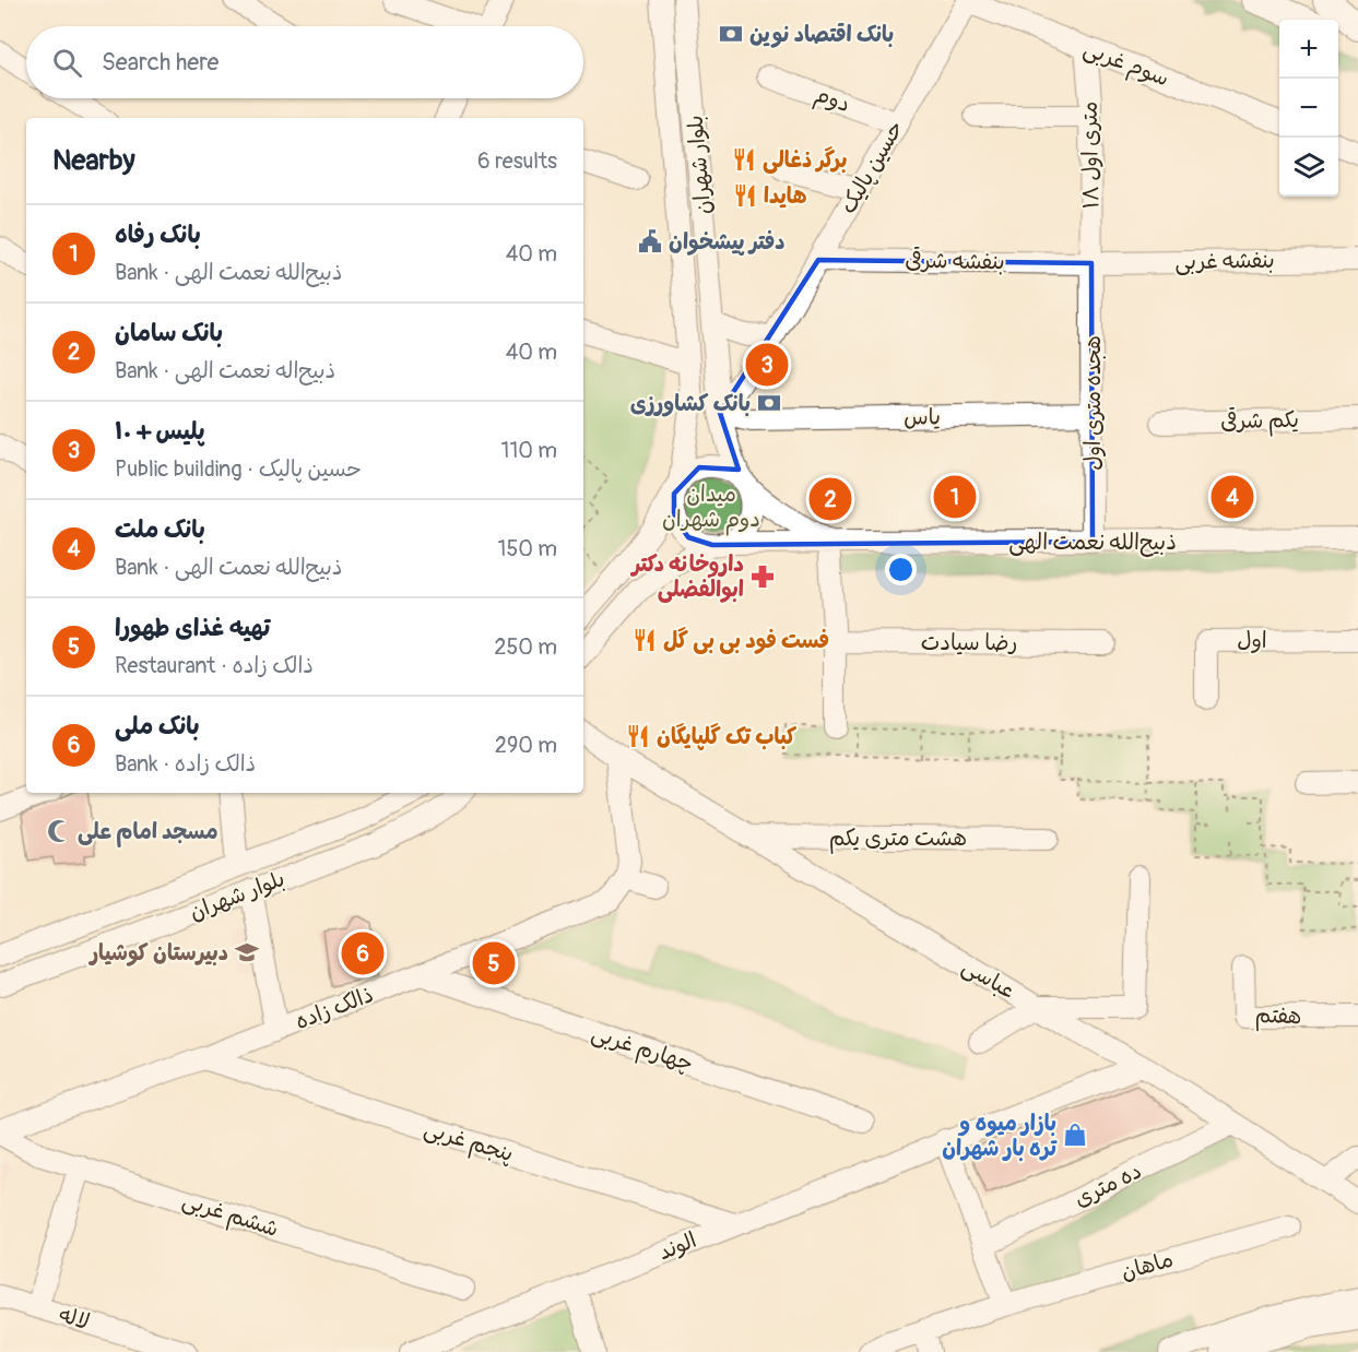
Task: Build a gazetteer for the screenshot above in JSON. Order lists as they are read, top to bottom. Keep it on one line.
{"streets":{"street":["سوم غربی","دوم","۱۸ متری اول","بلوار شهران","حسین پالیک","بنفشه شرقی","بنفشه غربی","هجده متری اول","یاس","یکم شرقی","ذبیح‌الله نعمت الهی","اول","رضا سیادت","هشت متری یکم","عباسی","ذالک زاده","هفتم","چهارم غربی","پنجم غربی","ده متری","ششم غربی","الوند","ماهان","لاله"]},"crossings":[["سوم غربی","۱۸ متری اول"],["سوم غربی","حسین پالیک"],["دوم","حسین پالیک"],["۱۸ متری اول","بنفشه شرقی"],["۱۸ متری اول","بنفشه غربی"],["۱۸ متری اول","هجده متری اول"],["بلوار شهران","حسین پالیک"],["بلوار شهران","یاس"],["بلوار شهران","ذبیح‌الله نعمت الهی"],["حسین پالیک","بنفشه شرقی"],["حسین پالیک","یاس"],["بنفشه شرقی","بنفشه غربی"],["بنفشه شرقی","هجده متری اول"],["بنفشه غربی","هجده متری اول"],["هجده متری اول","یاس"],["هجده متری اول","ذبیح‌الله نعمت الهی"],["هشت متری یکم","عباسی"],["عباسی","ده متری"],["عباسی","الوند"],["ذالک زاده","چهارم غربی"],["ذالک زاده","پنجم غربی"],["ذالک زاده","ششم غربی"],["پنجم غربی","الوند"],["ششم غربی","لاله"]],"parks":["میدان دوم شهران"],"places":{"bank":["بانک اقتصاد نوین","بانک کشاورزی"],"restaurant":["برگر ذغالی","هایدا","فست فود بی بی گل","کباب تک گلپایگان"],"public building":["دفتر پیشخوان"],"pharmacy":["داروخانه دکتر ابوالفضلی"],"mosque":["مسجد امام علی"],"school or university":["دبیرستان کوشیار"],"shop":["بازار میوه و تره بار شهران"]},"page":{"map_buttons":["+","−"],"search":"Search here","heading":["Nearby","6 results"],"list":[{"mark":"1","name":"بانک رفاه","note":"Bank · ذبیح‌الله نعمت الهی","value":"40 m"},{"mark":"2","name":"بانک سامان","note":"Bank · ذبیح‌اله نعمت الهی","value":"40 m"},{"mark":"3","name":"پلیس + ۱۰","note":"Public building · حسین پالیک","value":"110 m"},{"mark":"4","name":"بانک ملت","note":"Bank · ذبیح‌الله نعمت الهی","value":"150 m"},{"mark":"5","name":"تهیه غذای طهورا","note":"Restaurant · ذالک زاده","value":"250 m"},{"mark":"6","name":"بانک ملی","note":"Bank · ذالک زاده","value":"290 m"}],"pins":["3","1","4","2","6","5"]}}
